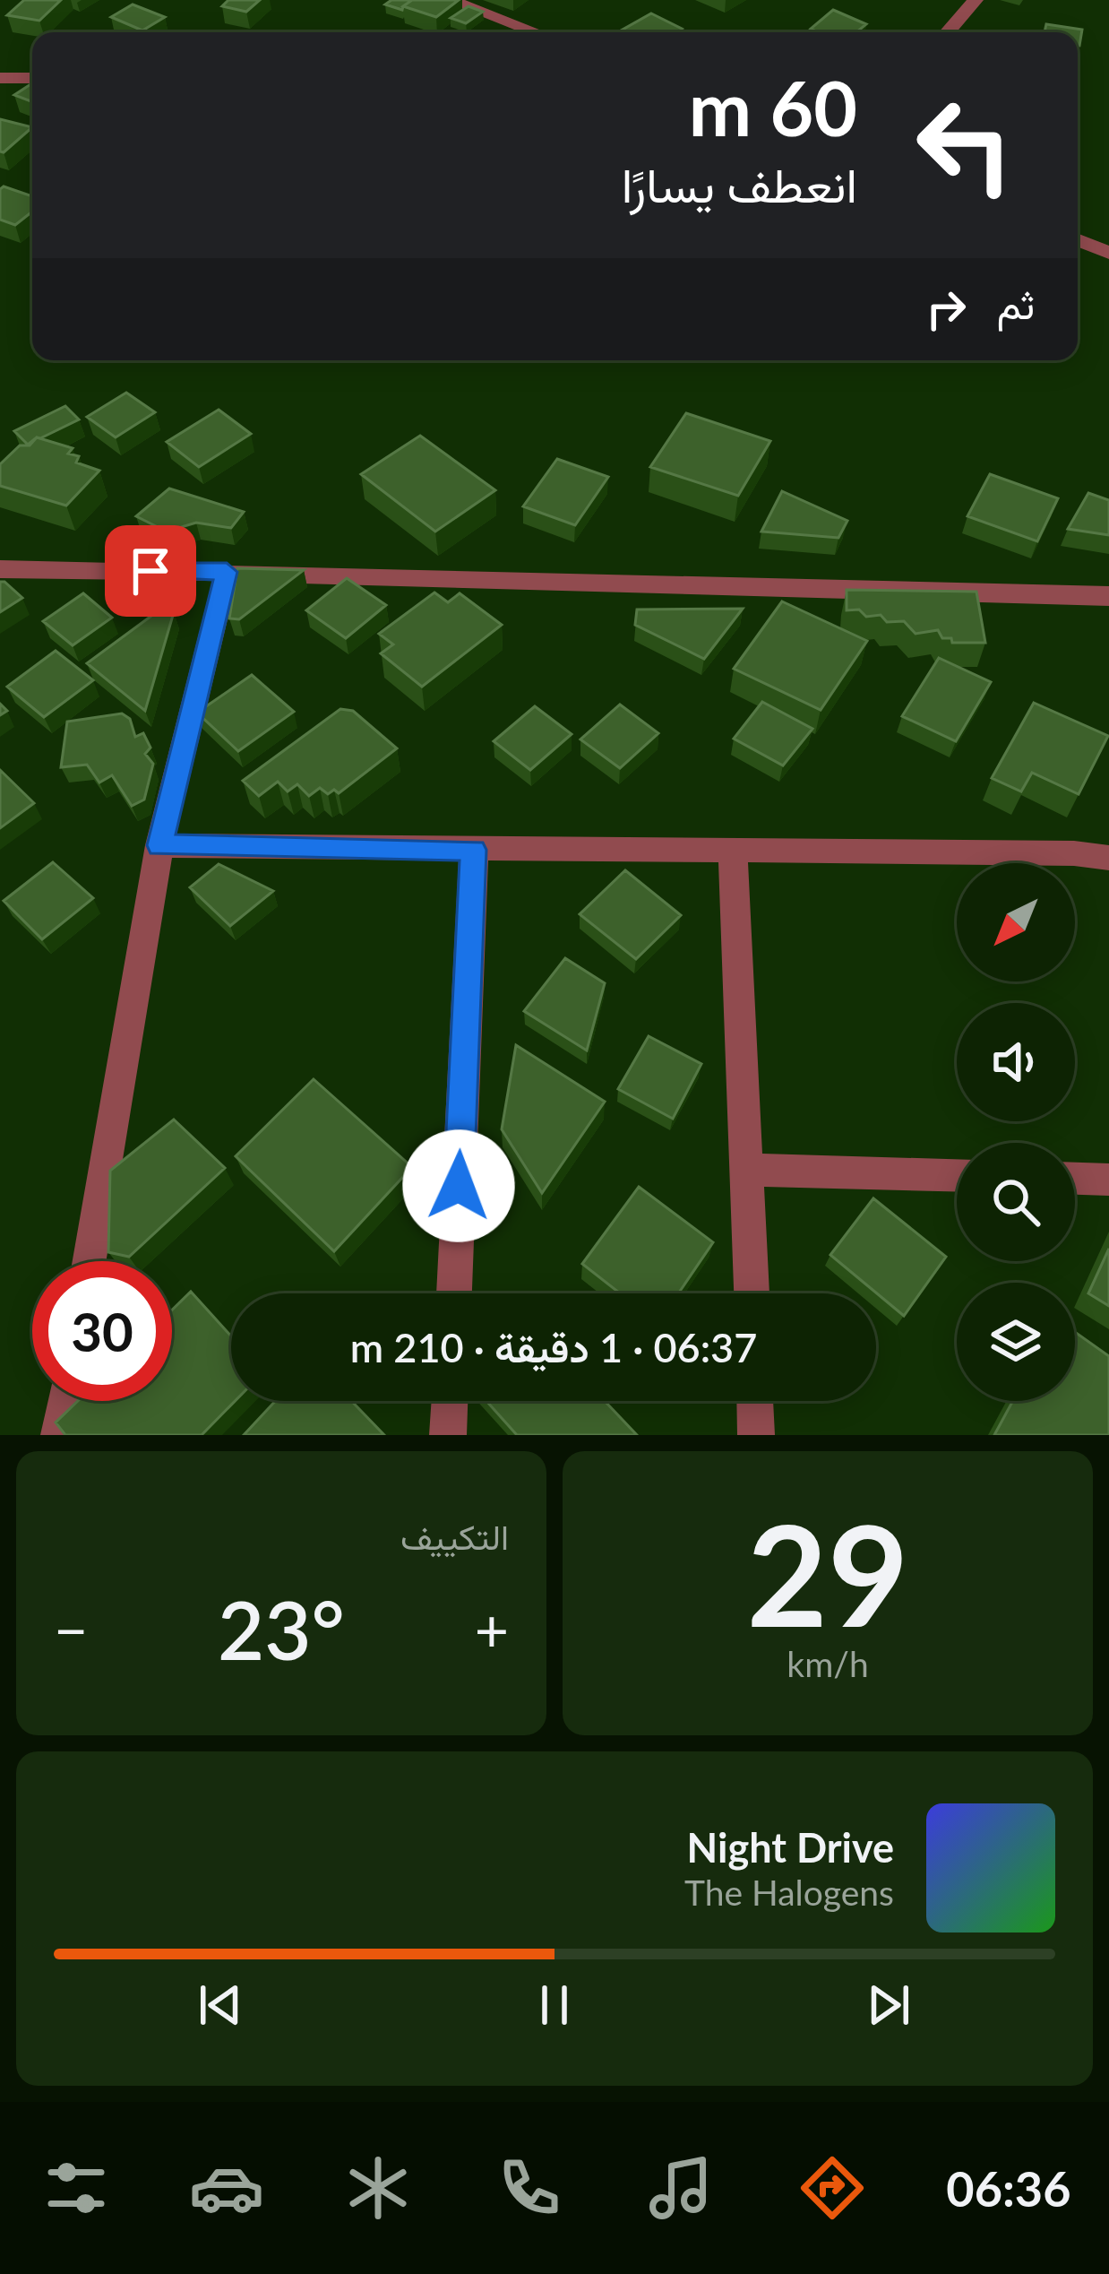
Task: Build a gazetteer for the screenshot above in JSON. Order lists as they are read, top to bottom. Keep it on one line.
{"north":"bottom left","page":{"turn":["60 m","انعطف يسارًا"],"then":"ثم","limit":"30","trip":"06:37 · 1 دقيقة · 210 m","tile":[["29","km/h"],"التكييف"],"heat":["−","23°","+"],"song":["Night Drive","The Halogens"],"tabs":"06:36"}}
